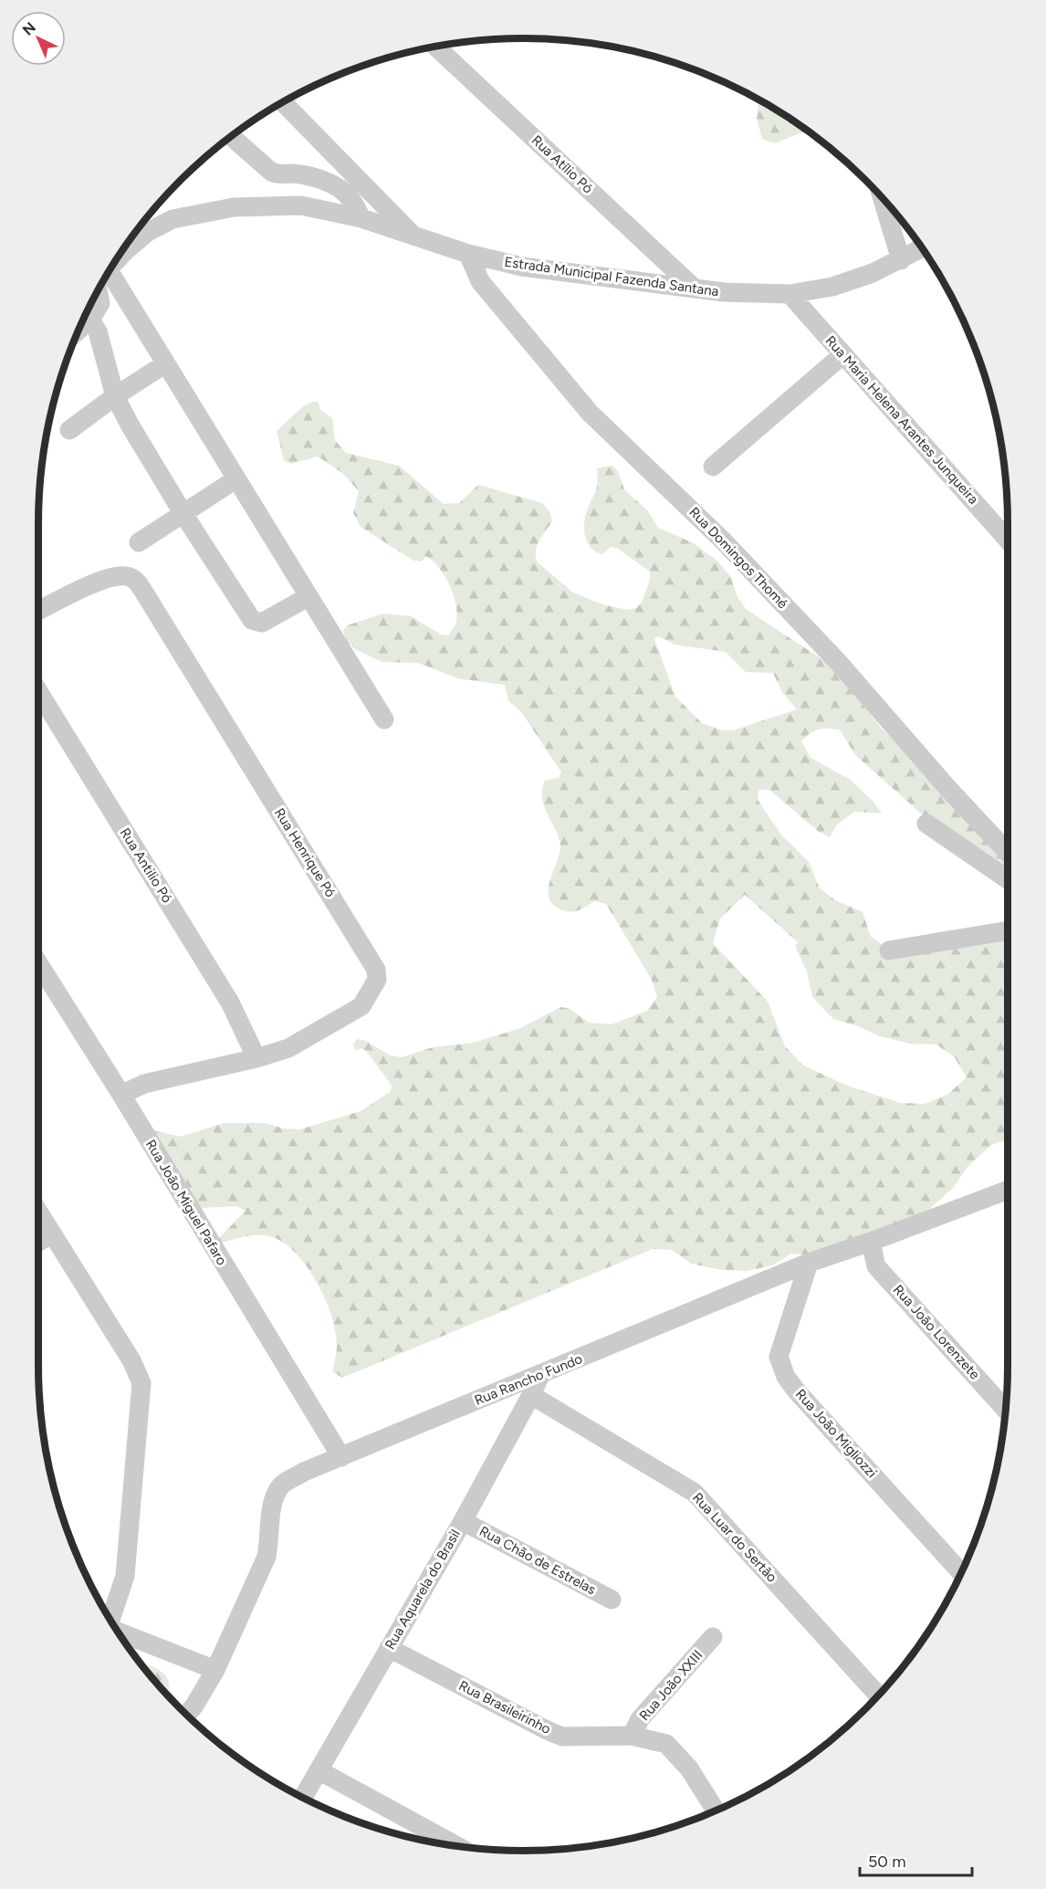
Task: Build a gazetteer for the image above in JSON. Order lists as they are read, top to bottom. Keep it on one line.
{"streets":{"street":["Rua Atílio Pó","Estrada Municipal Fazenda Santana","Rua Maria Helena Arantes Junqueira","Rua Domingos Thomé","Rua Henrique Pó","Rua Antilio Pó","Rua João Miguel Pafaro","Rua João Lorenzete","Rua Rancho Fundo","Rua João Migliozzi","Rua Luar do Sertão","Rua Chão de Estrelas","Rua Aquarela do Brasil","Rua João XXIII","Rua Brasileirinho"]},"crossings":[["Rua Atílio Pó","Estrada Municipal Fazenda Santana"],["Estrada Municipal Fazenda Santana","Rua Maria Helena Arantes Junqueira"],["Estrada Municipal Fazenda Santana","Rua Domingos Thomé"],["Rua Henrique Pó","Rua Antilio Pó"],["Rua Henrique Pó","Rua João Miguel Pafaro"],["Rua João Miguel Pafaro","Rua Rancho Fundo"],["Rua João Lorenzete","Rua Rancho Fundo"],["Rua Rancho Fundo","Rua João Migliozzi"],["Rua Rancho Fundo","Rua Aquarela do Brasil"],["Rua Luar do Sertão","Rua Aquarela do Brasil"],["Rua Chão de Estrelas","Rua Aquarela do Brasil"],["Rua Aquarela do Brasil","Rua Brasileirinho"],["Rua João XXIII","Rua Brasileirinho"]],"scale_bar":"50 m","north":"top left"}
